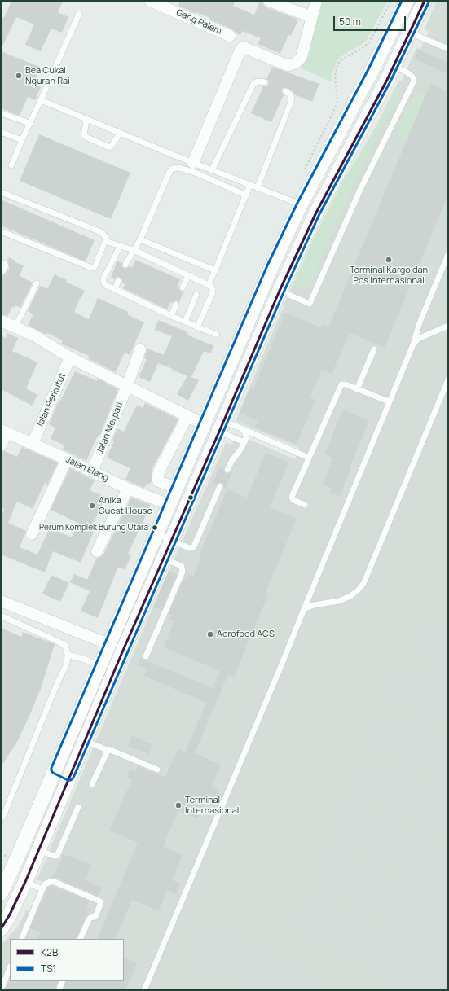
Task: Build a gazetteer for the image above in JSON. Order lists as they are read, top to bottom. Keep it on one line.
{"streets":{"street":["Gang Palem","Jalan Perkutut","Jalan Merpati","Jalan Elang"]},"crossings":[["Jalan Perkutut","Jalan Elang"],["Jalan Merpati","Jalan Elang"]],"places":["Bea Cukai Ngurah Rai","Terminal Kargo dan Pos Internasional","Anika Guest House","Perum Komplek Burung Utara","Aerofood ACS","Terminal Internasional"],"lines":["transit line K2B","transit line TS1"],"legend":["K2B","TS1"],"scale_bar":"50 m"}
